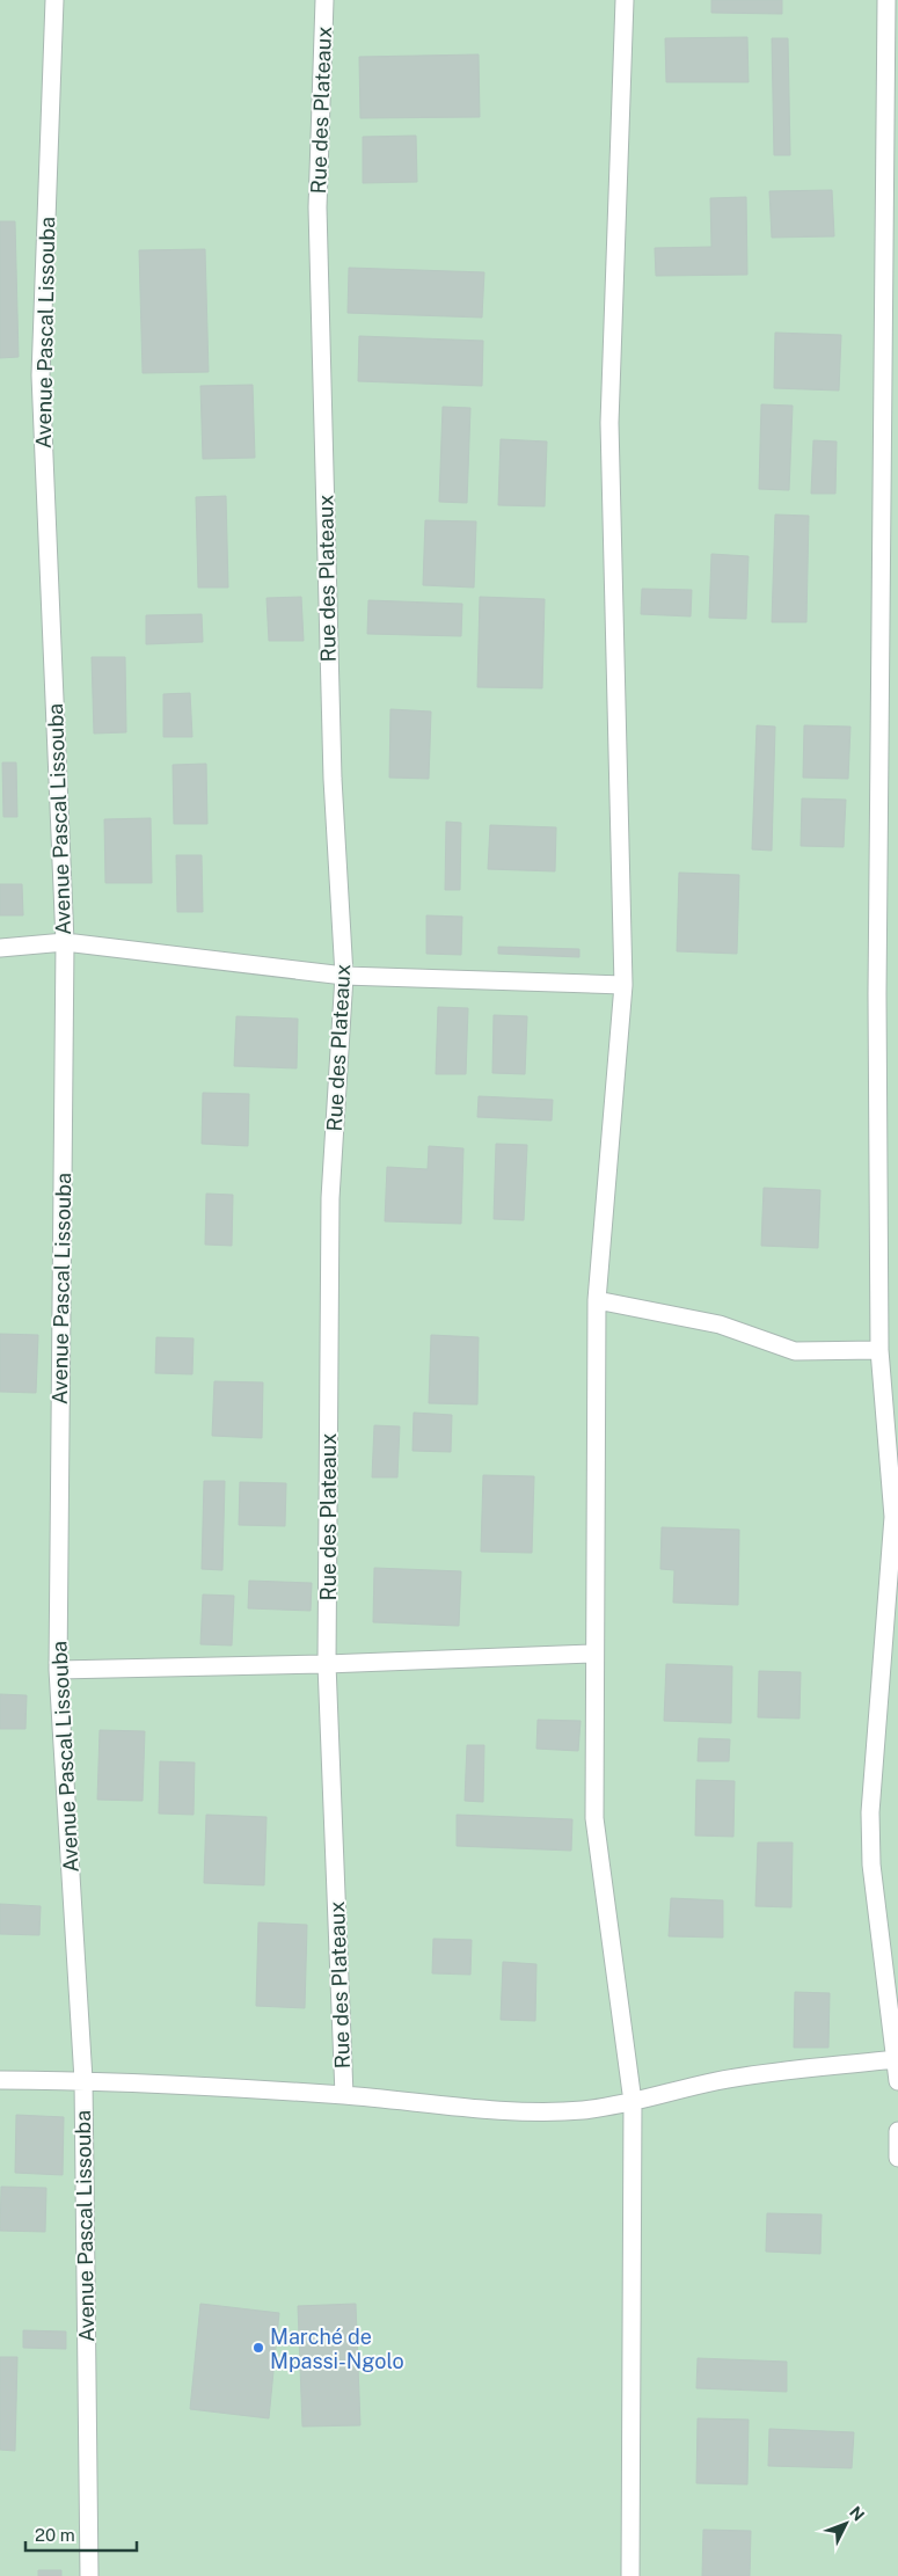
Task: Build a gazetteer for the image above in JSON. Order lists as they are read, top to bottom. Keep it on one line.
{"streets":{"street":["Rue des Plateaux","Avenue Pascal Lissouba"]},"places":["Marché de Mpassi-Ngolo"],"scale_bar":"20 m","north":"top right"}
